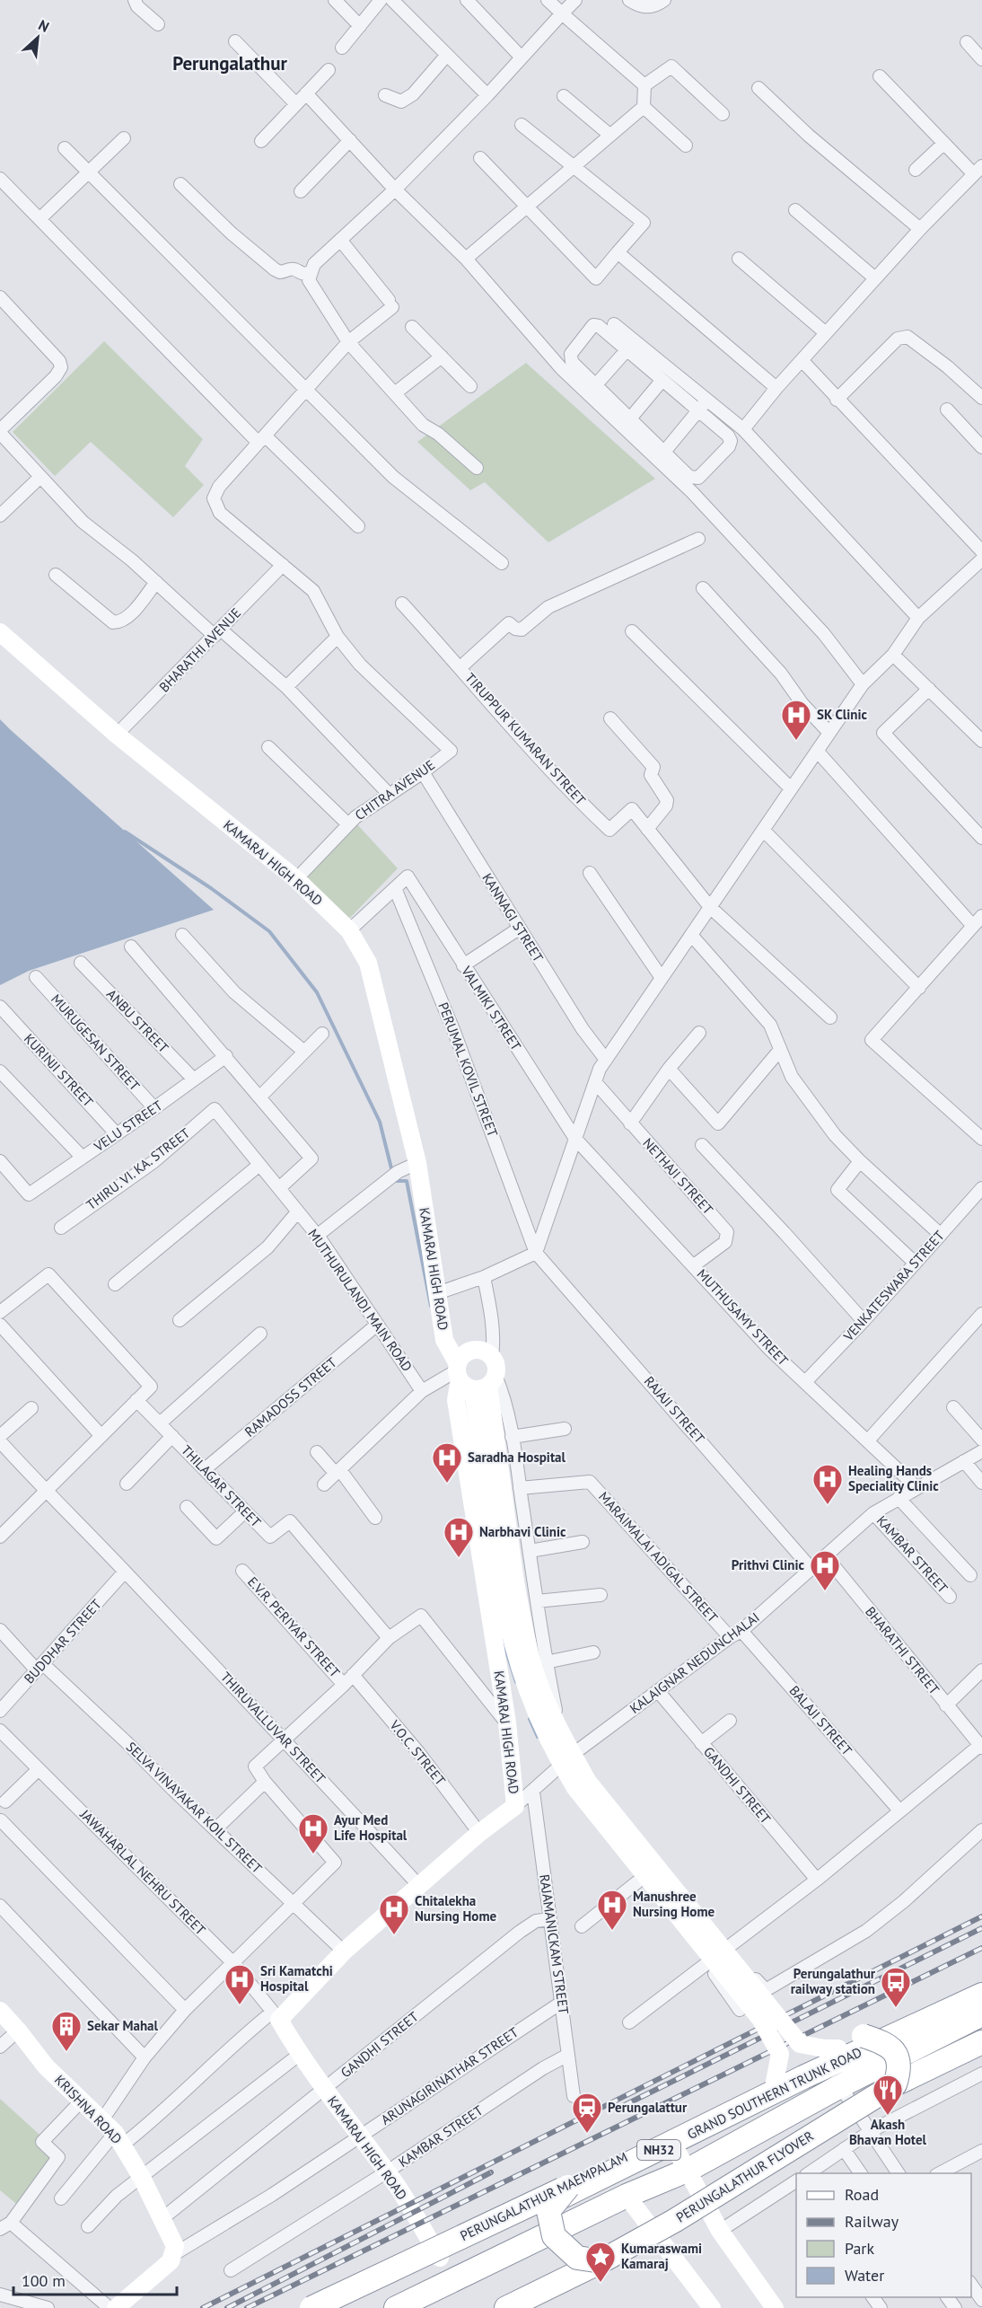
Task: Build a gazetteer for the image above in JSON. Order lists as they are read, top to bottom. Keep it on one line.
{"streets":{"highway":["GRAND SOUTHERN TRUNK ROAD","NH32","PERUNGALATHUR FLYOVER","PERUNGALATHUR MAEMPALAM"],"street":["BHARATHI AVENUE","TIRUPPUR KUMARAN STREET","CHITRA AVENUE","KAMARAJ HIGH ROAD","KANNAGI STREET","VALMIKI STREET","ANBU STREET","MURUGESAN STREET","PERUMAL KOVIL STREET","KURINJI STREET","VELU STREET","THIRU. VI. KA. STREET","NETHAJI STREET","VENKATESWARA STREET","MUTHURULANDI MAIN ROAD","MUTHUSAMY STREET","RAMADOSS STREET","RAJAJI STREET","THILAGAR STREET","KAMBAR STREET","MARAIMALAI ADIGAL STREET","E.V.R. PERIYAR STREET","BUDDHAR STREET","BHARATHI STREET","KALAIGNAR NEDUNCHALAI","BALAJI STREET","THIRUVALLUVAR STREET","V.O.C. STREET","GANDHI STREET","SELVA VINAYAKAR KOIL STREET","JAWAHARLAL NEHRU STREET","RAJAMANICKAM STREET","ARUNAGIRINATHAR STREET","KRISHNA ROAD"]},"crossings":[["BHARATHI AVENUE","KAMARAJ HIGH ROAD"],["CHITRA AVENUE","KAMARAJ HIGH ROAD"],["CHITRA AVENUE","KANNAGI STREET"],["KAMARAJ HIGH ROAD","KAMBAR STREET"],["KAMARAJ HIGH ROAD","KALAIGNAR NEDUNCHALAI"],["KAMARAJ HIGH ROAD","THIRUVALLUVAR STREET"],["KAMARAJ HIGH ROAD","V.O.C. STREET"],["KAMARAJ HIGH ROAD","GANDHI STREET"],["KAMARAJ HIGH ROAD","SELVA VINAYAKAR KOIL STREET"],["KAMARAJ HIGH ROAD","JAWAHARLAL NEHRU STREET"],["KAMARAJ HIGH ROAD","ARUNAGIRINATHAR STREET"],["KAMARAJ HIGH ROAD","GRAND SOUTHERN TRUNK ROAD"],["VALMIKI STREET","PERUMAL KOVIL STREET"],["VALMIKI STREET","MUTHUSAMY STREET"],["ANBU STREET","VELU STREET"],["MURUGESAN STREET","VELU STREET"],["PERUMAL KOVIL STREET","RAJAJI STREET"],["KURINJI STREET","VELU STREET"],["THIRU. VI. KA. STREET","MUTHURULANDI MAIN ROAD"],["NETHAJI STREET","MUTHUSAMY STREET"],["VENKATESWARA STREET","MUTHUSAMY STREET"],["MUTHURULANDI MAIN ROAD","RAMADOSS STREET"],["MUTHUSAMY STREET","KALAIGNAR NEDUNCHALAI"],["RAMADOSS STREET","THILAGAR STREET"],["RAJAJI STREET","KALAIGNAR NEDUNCHALAI"],["KAMBAR STREET","KALAIGNAR NEDUNCHALAI"],["KAMBAR STREET","RAJAMANICKAM STREET"],["MARAIMALAI ADIGAL STREET","KALAIGNAR NEDUNCHALAI"],["BUDDHAR STREET","THIRUVALLUVAR STREET"],["BUDDHAR STREET","SELVA VINAYAKAR KOIL STREET"],["BHARATHI STREET","KALAIGNAR NEDUNCHALAI"],["KALAIGNAR NEDUNCHALAI","BALAJI STREET"],["KALAIGNAR NEDUNCHALAI","GANDHI STREET"],["KALAIGNAR NEDUNCHALAI","RAJAMANICKAM STREET"],["GANDHI STREET","RAJAMANICKAM STREET"],["GANDHI STREET","KRISHNA ROAD"],["RAJAMANICKAM STREET","ARUNAGIRINATHAR STREET"],["ARUNAGIRINATHAR STREET","KRISHNA ROAD"]],"districts":["Perungalathur"],"places":{"hospital":["SK Clinic","Saradha Hospital","Healing Hands Speciality Clinic","Narbhavi Clinic","Prithvi Clinic","Ayur Med Life Hospital","Manushree Nursing Home","Chitalekha Nursing Home","Sri Kamatchi Hospital"],"bus stop":["Perungalathur railway station"],"building":["Sekar Mahal"],"restaurant":["Akash Bhavan Hotel"],"station":["Perungalattur"],"place":["Kumaraswami Kamaraj"]},"legend":["Road","Railway","Park","Water"],"scale_bar":"100 m","north":"top right"}
